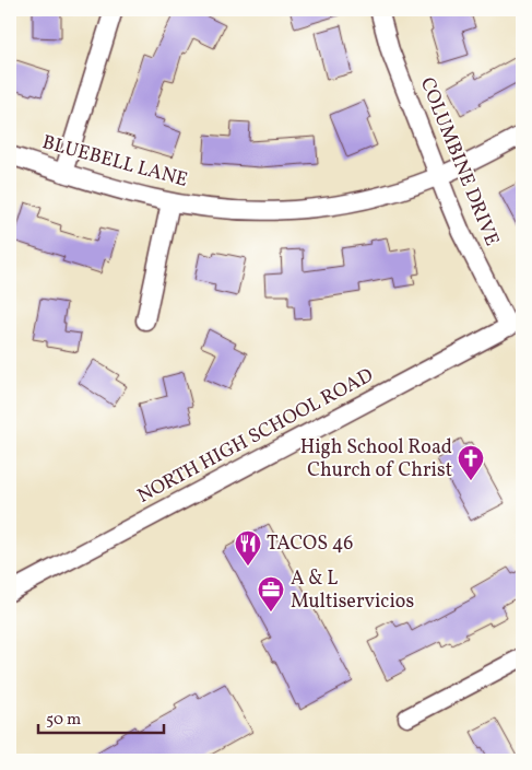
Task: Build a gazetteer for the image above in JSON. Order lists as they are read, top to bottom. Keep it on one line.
{"streets":{"street":["BLUEBELL LANE","COLUMBINE DRIVE","NORTH HIGH SCHOOL ROAD"]},"crossings":[["BLUEBELL LANE","COLUMBINE DRIVE"],["COLUMBINE DRIVE","NORTH HIGH SCHOOL ROAD"]],"places":{"church":["High School Road Church of Christ"],"restaurant":["TACOS 46"],"office":["A & L Multiservicios"]},"scale_bar":"50 m"}
